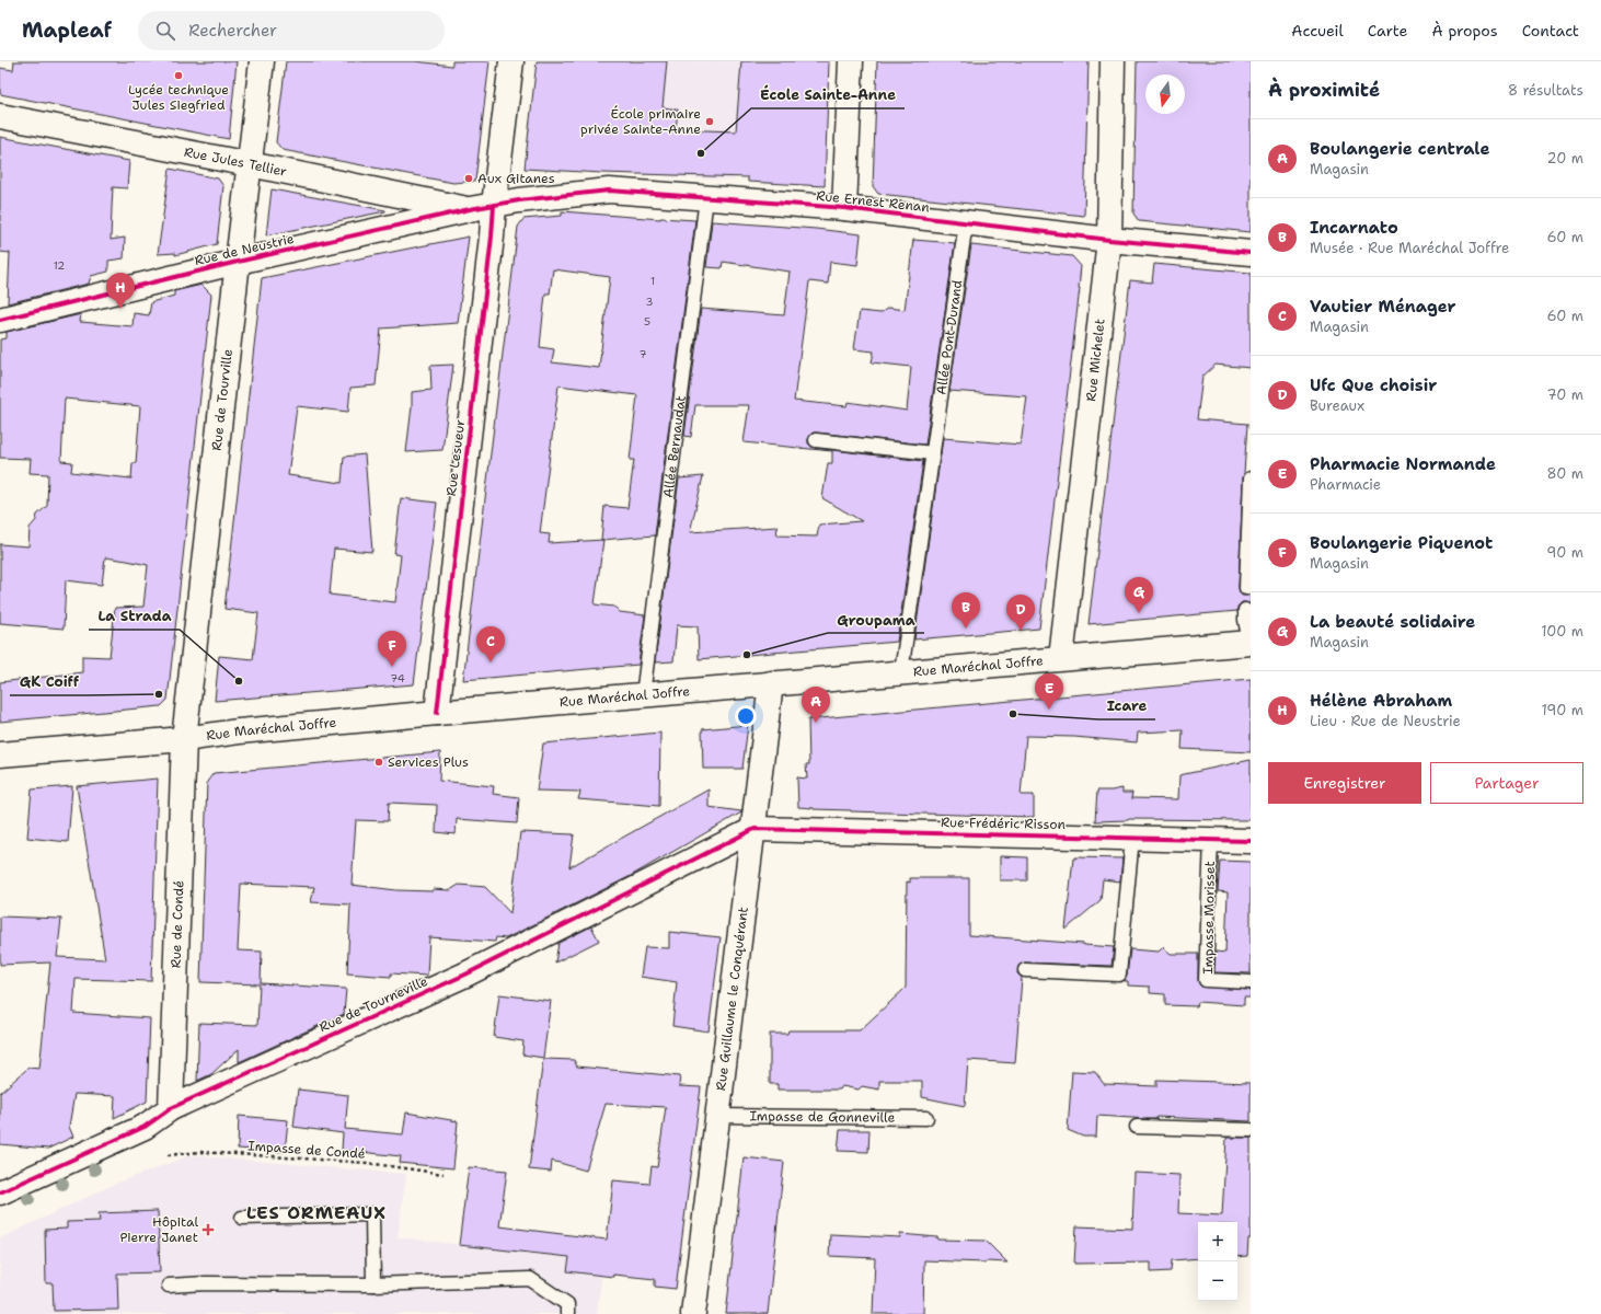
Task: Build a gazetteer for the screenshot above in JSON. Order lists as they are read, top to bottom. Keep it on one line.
{"streets":{"street":["Rue Jules Tellier","Rue Ernest Renan","Rue de Neustrie","Rue Michelet","Rue de Tourville","Rue Lesueur","Rue Maréchal Joffre","Rue Frédéric Risson","Rue de Condé","Rue Guillaume le Conquérant","Rue de Tourneville"],"lane":["Allée Pont-Durand","Allée Bernaudat","Impasse Morisset","Impasse de Gonneville"],"path":["Impasse de Condé"]},"crossings":[["Rue Jules Tellier","Rue de Neustrie"],["Rue Jules Tellier","Rue de Tourville"],["Rue Ernest Renan","Rue de Neustrie"],["Rue Ernest Renan","Allée Pont-Durand"],["Rue Ernest Renan","Rue Michelet"],["Rue Ernest Renan","Allée Bernaudat"],["Rue Ernest Renan","Rue Lesueur"],["Rue de Neustrie","Rue de Tourville"],["Rue de Neustrie","Rue Lesueur"],["Allée Pont-Durand","Rue Maréchal Joffre"],["Rue Michelet","Rue Maréchal Joffre"],["Rue de Tourville","Rue Maréchal Joffre"],["Rue de Tourville","Rue de Condé"],["Allée Bernaudat","Rue Maréchal Joffre"],["Rue Lesueur","Rue Maréchal Joffre"],["Rue Maréchal Joffre","Rue de Condé"],["Rue Maréchal Joffre","Rue Guillaume le Conquérant"],["Rue Frédéric Risson","Impasse Morisset"],["Rue Frédéric Risson","Rue Guillaume le Conquérant"],["Rue Frédéric Risson","Rue de Tourneville"],["Rue de Condé","Rue de Tourneville"],["Rue Guillaume le Conquérant","Rue de Tourneville"],["Rue Guillaume le Conquérant","Impasse de Gonneville"]],"districts":["LES ORMEAUX"],"places":{"other":["Lycée technique Jules Siegfried","École primaire privée Sainte-Anne","École Sainte-Anne","Aux Gitanes","Groupama","La Strada","GK Coiff","Icare","Services Plus"],"health":["Hôpital Pierre Janet"]},"house_numbers":["12","1","3","5","7","74"],"north":"bottom","page":{"header":"Mapleaf","search":"Rechercher","nav":["Accueil","Carte","À propos","Contact"],"heading":["À proximité","8 résultats"],"list":[{"mark":"A","name":"Boulangerie centrale","note":"Magasin","value":"20 m"},{"mark":"B","name":"Incarnato","note":"Musée · Rue Maréchal Joffre","value":"60 m"},{"mark":"C","name":"Vautier Ménager","note":"Magasin","value":"60 m"},{"mark":"D","name":"Ufc Que choisir","note":"Bureaux","value":"70 m"},{"mark":"E","name":"Pharmacie Normande","note":"Pharmacie","value":"80 m"},{"mark":"F","name":"Boulangerie Piquenot","note":"Magasin","value":"90 m"},{"mark":"G","name":"La beauté solidaire","note":"Magasin","value":"100 m"},{"mark":"H","name":"Hélène Abraham","note":"Lieu · Rue de Neustrie","value":"190 m"}],"pins":["H","G","B","D","C","F","E","A"],"buttons":["Enregistrer","Partager"],"map_buttons":["+","−"]}}
